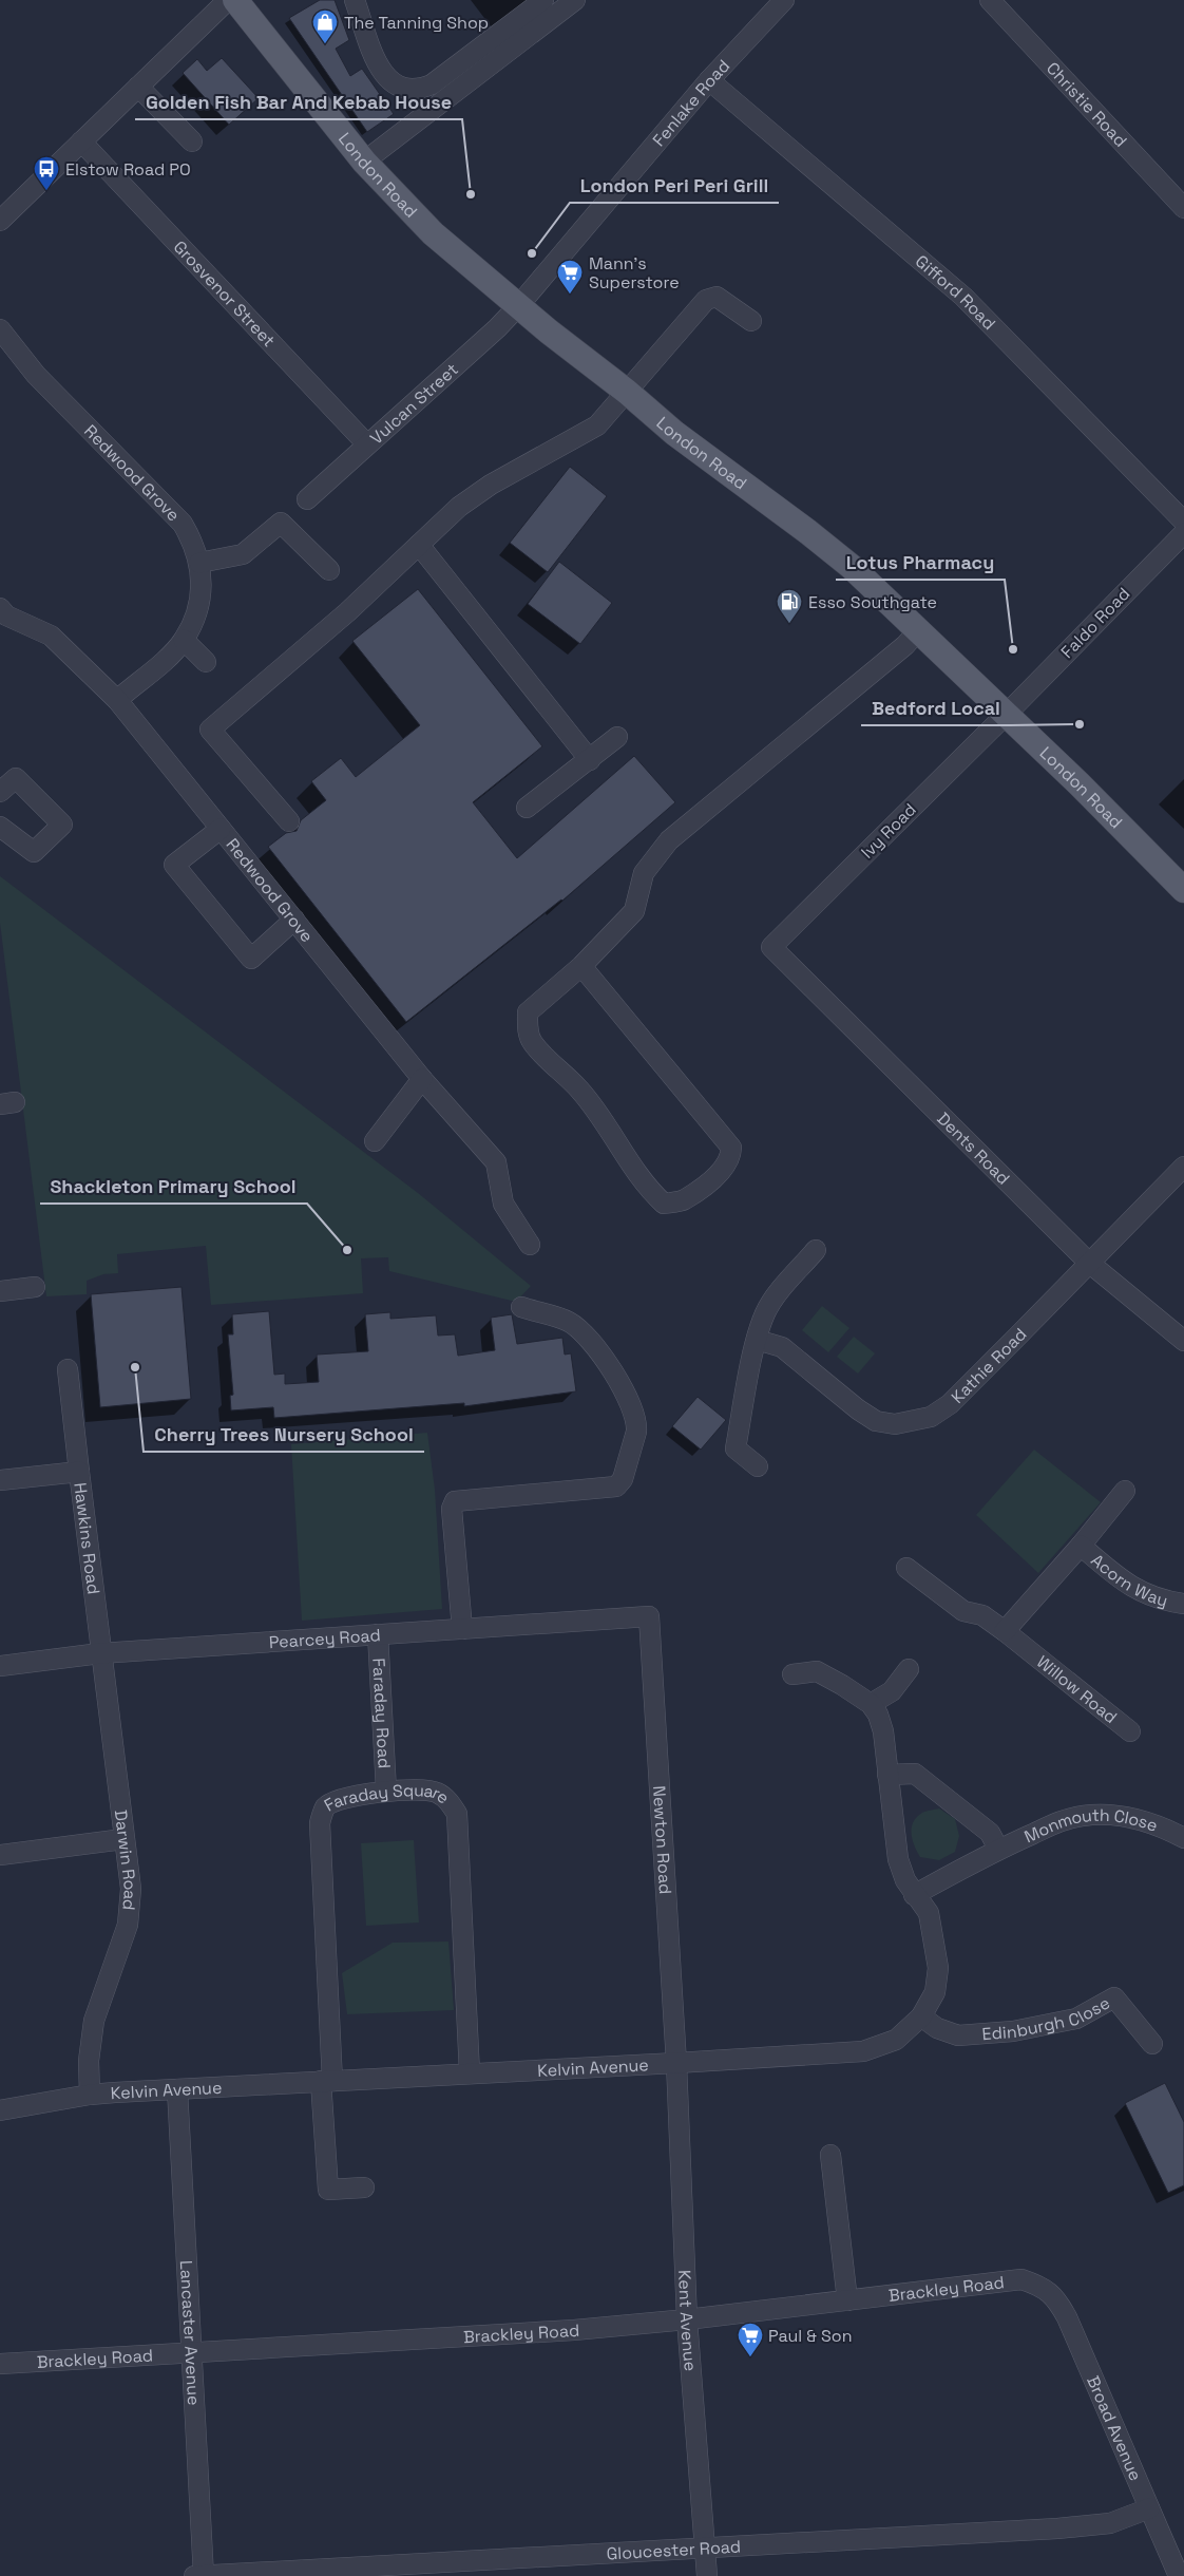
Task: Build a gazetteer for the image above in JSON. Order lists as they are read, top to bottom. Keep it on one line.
{"streets":{"main road":["London Road"],"street":["Fenlake Road","Christie Road","Gifford Road","Grosvenor Street","Vulcan Street","Redwood Grove","Faldo Road","Ivy Road","Dents Road","Kathie Road","Hawkins Road","Acorn Way","Pearcey Road","Willow Road","Faraday Road","Faraday Square","Monmouth Close","Newton Road","Darwin Road","Edinburgh Close","Kelvin Avenue","Brackley Road","Kent Avenue","Lancaster Avenue","Broad Avenue","Gloucester Road"]},"crossings":[["Fenlake Road","London Road"],["Fenlake Road","Gifford Road"],["Fenlake Road","Vulcan Street"],["London Road","Vulcan Street"],["London Road","Faldo Road"],["London Road","Ivy Road"],["Grosvenor Street","Vulcan Street"],["Faldo Road","Ivy Road"],["Ivy Road","Dents Road"],["Dents Road","Kathie Road"],["Hawkins Road","Pearcey Road"],["Hawkins Road","Darwin Road"],["Acorn Way","Willow Road"],["Pearcey Road","Faraday Road"],["Pearcey Road","Newton Road"],["Pearcey Road","Darwin Road"],["Faraday Road","Faraday Square"],["Faraday Square","Kelvin Avenue"],["Monmouth Close","Kelvin Avenue"],["Newton Road","Kelvin Avenue"],["Newton Road","Kent Avenue"],["Darwin Road","Kelvin Avenue"],["Edinburgh Close","Kelvin Avenue"],["Kelvin Avenue","Kent Avenue"],["Kelvin Avenue","Lancaster Avenue"],["Brackley Road","Kent Avenue"],["Brackley Road","Lancaster Avenue"],["Brackley Road","Broad Avenue"],["Kent Avenue","Gloucester Road"],["Lancaster Avenue","Gloucester Road"],["Broad Avenue","Gloucester Road"]],"places":{"shop":["The Tanning Shop"],"bus stop":["Elstow Road PO"],"other":["Golden Fish Bar And Kebab House","London Peri Peri Grill","Lotus Pharmacy","Bedford Local","Shackleton Primary School","Cherry Trees Nursery School"],"supermarket":["Mann's Superstore","Paul & Son"],"fuel station":["Esso Southgate"]}}
